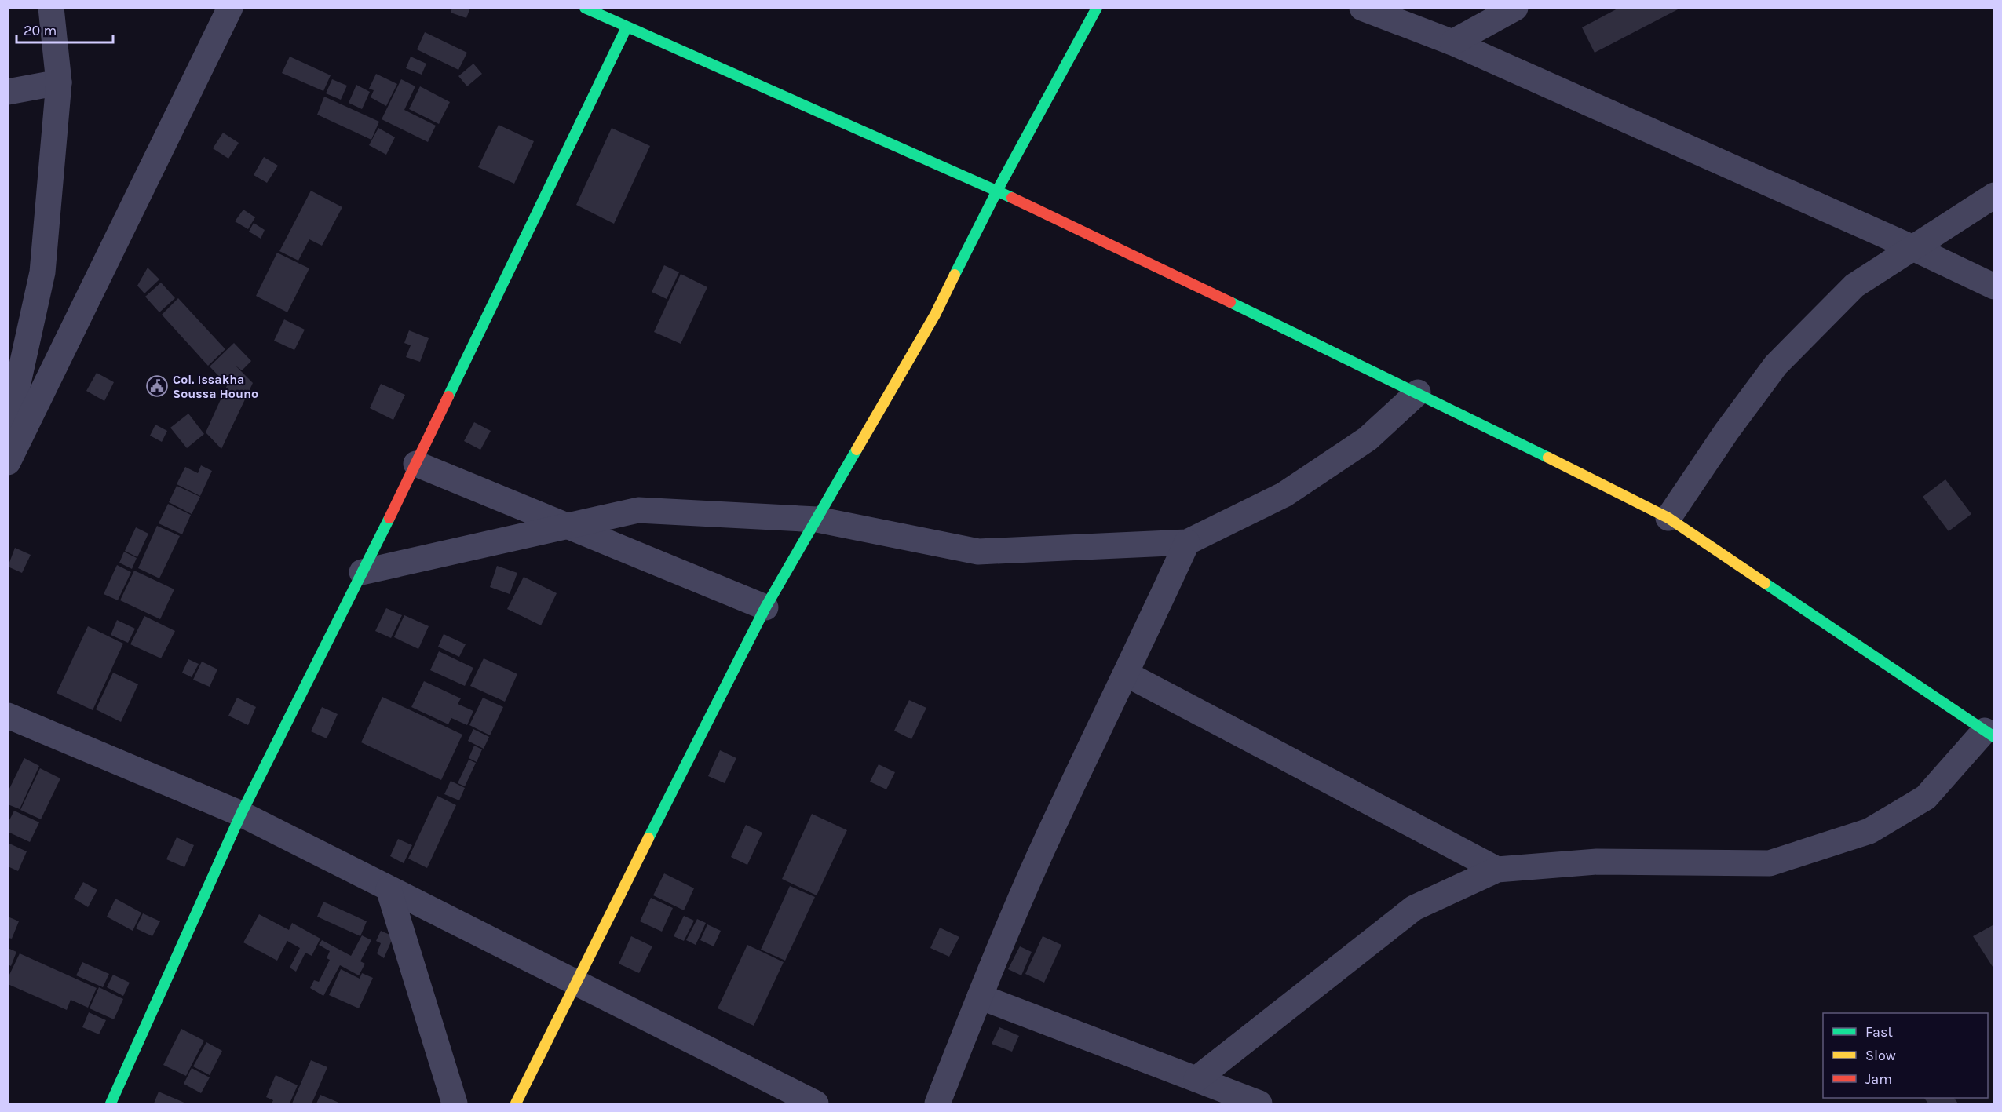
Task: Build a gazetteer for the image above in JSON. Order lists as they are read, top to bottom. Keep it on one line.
{"places":{"public building":["Col. Issakha Soussa Houno"]},"legend":["Fast","Slow","Jam"],"scale_bar":"20 m"}
